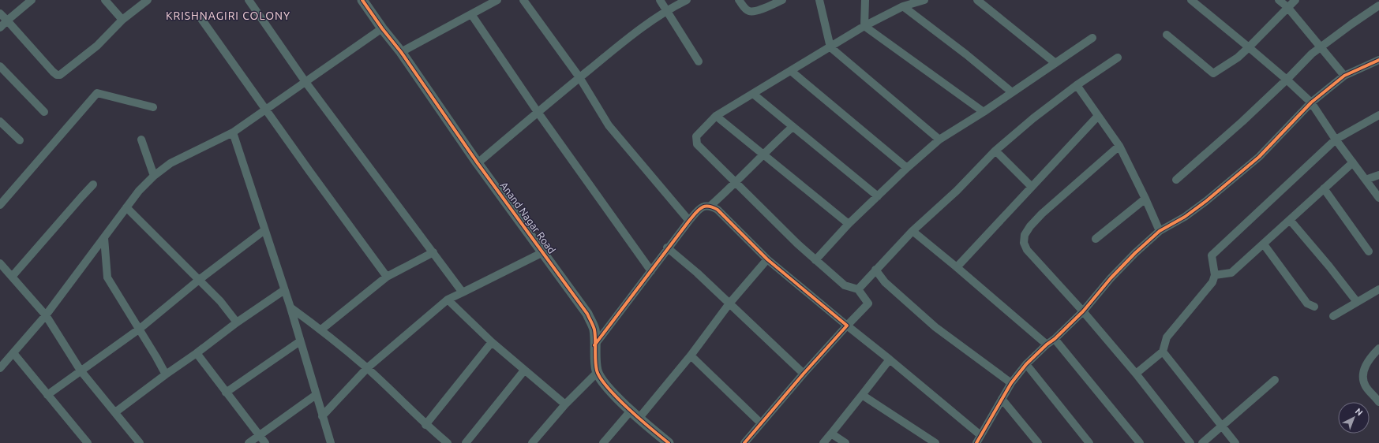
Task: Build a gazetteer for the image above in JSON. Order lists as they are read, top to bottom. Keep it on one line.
{"streets":{"street":["Anand Nagar Road"]},"districts":["KRISHNAGIRI COLONY"],"north":"top right"}
